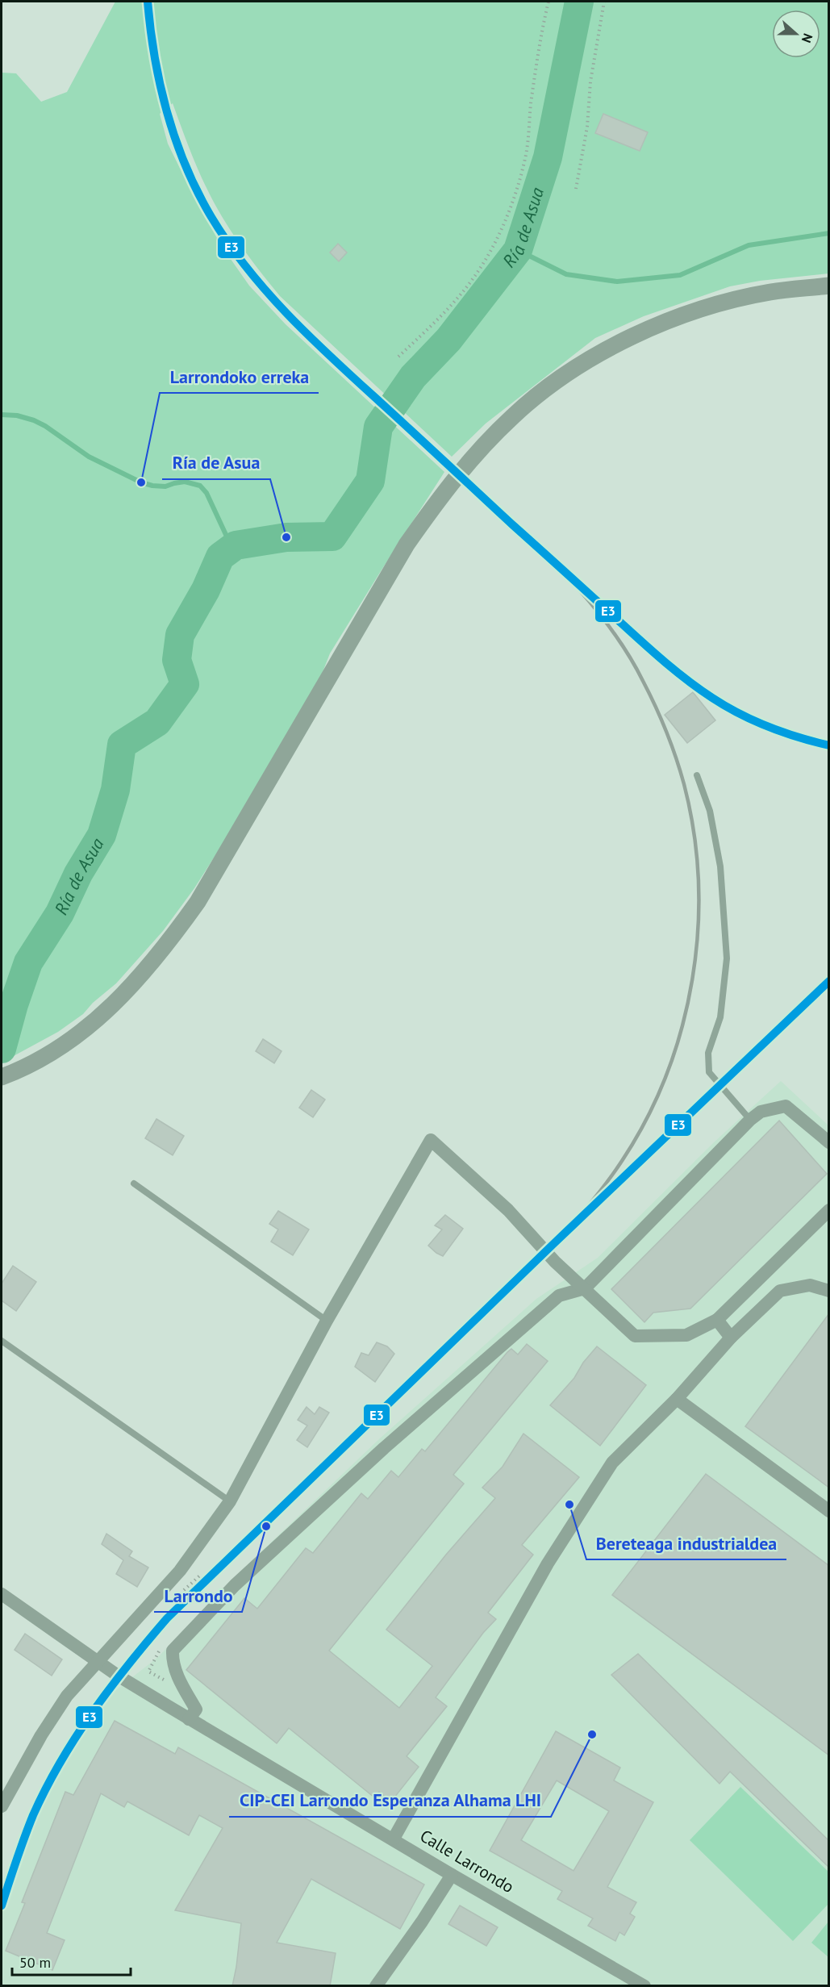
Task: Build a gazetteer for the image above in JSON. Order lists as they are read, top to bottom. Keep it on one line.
{"streets":{"street":["Calle Larrondo"]},"water":["Ría de Asua"],"places":["Larrondoko erreka","Ría de Asua","Bereteaga industrialdea","Larrondo","CIP-CEI Larrondo Esperanza Alhama LHI"],"lines":["transit line E3"],"scale_bar":"50 m","north":"right"}
